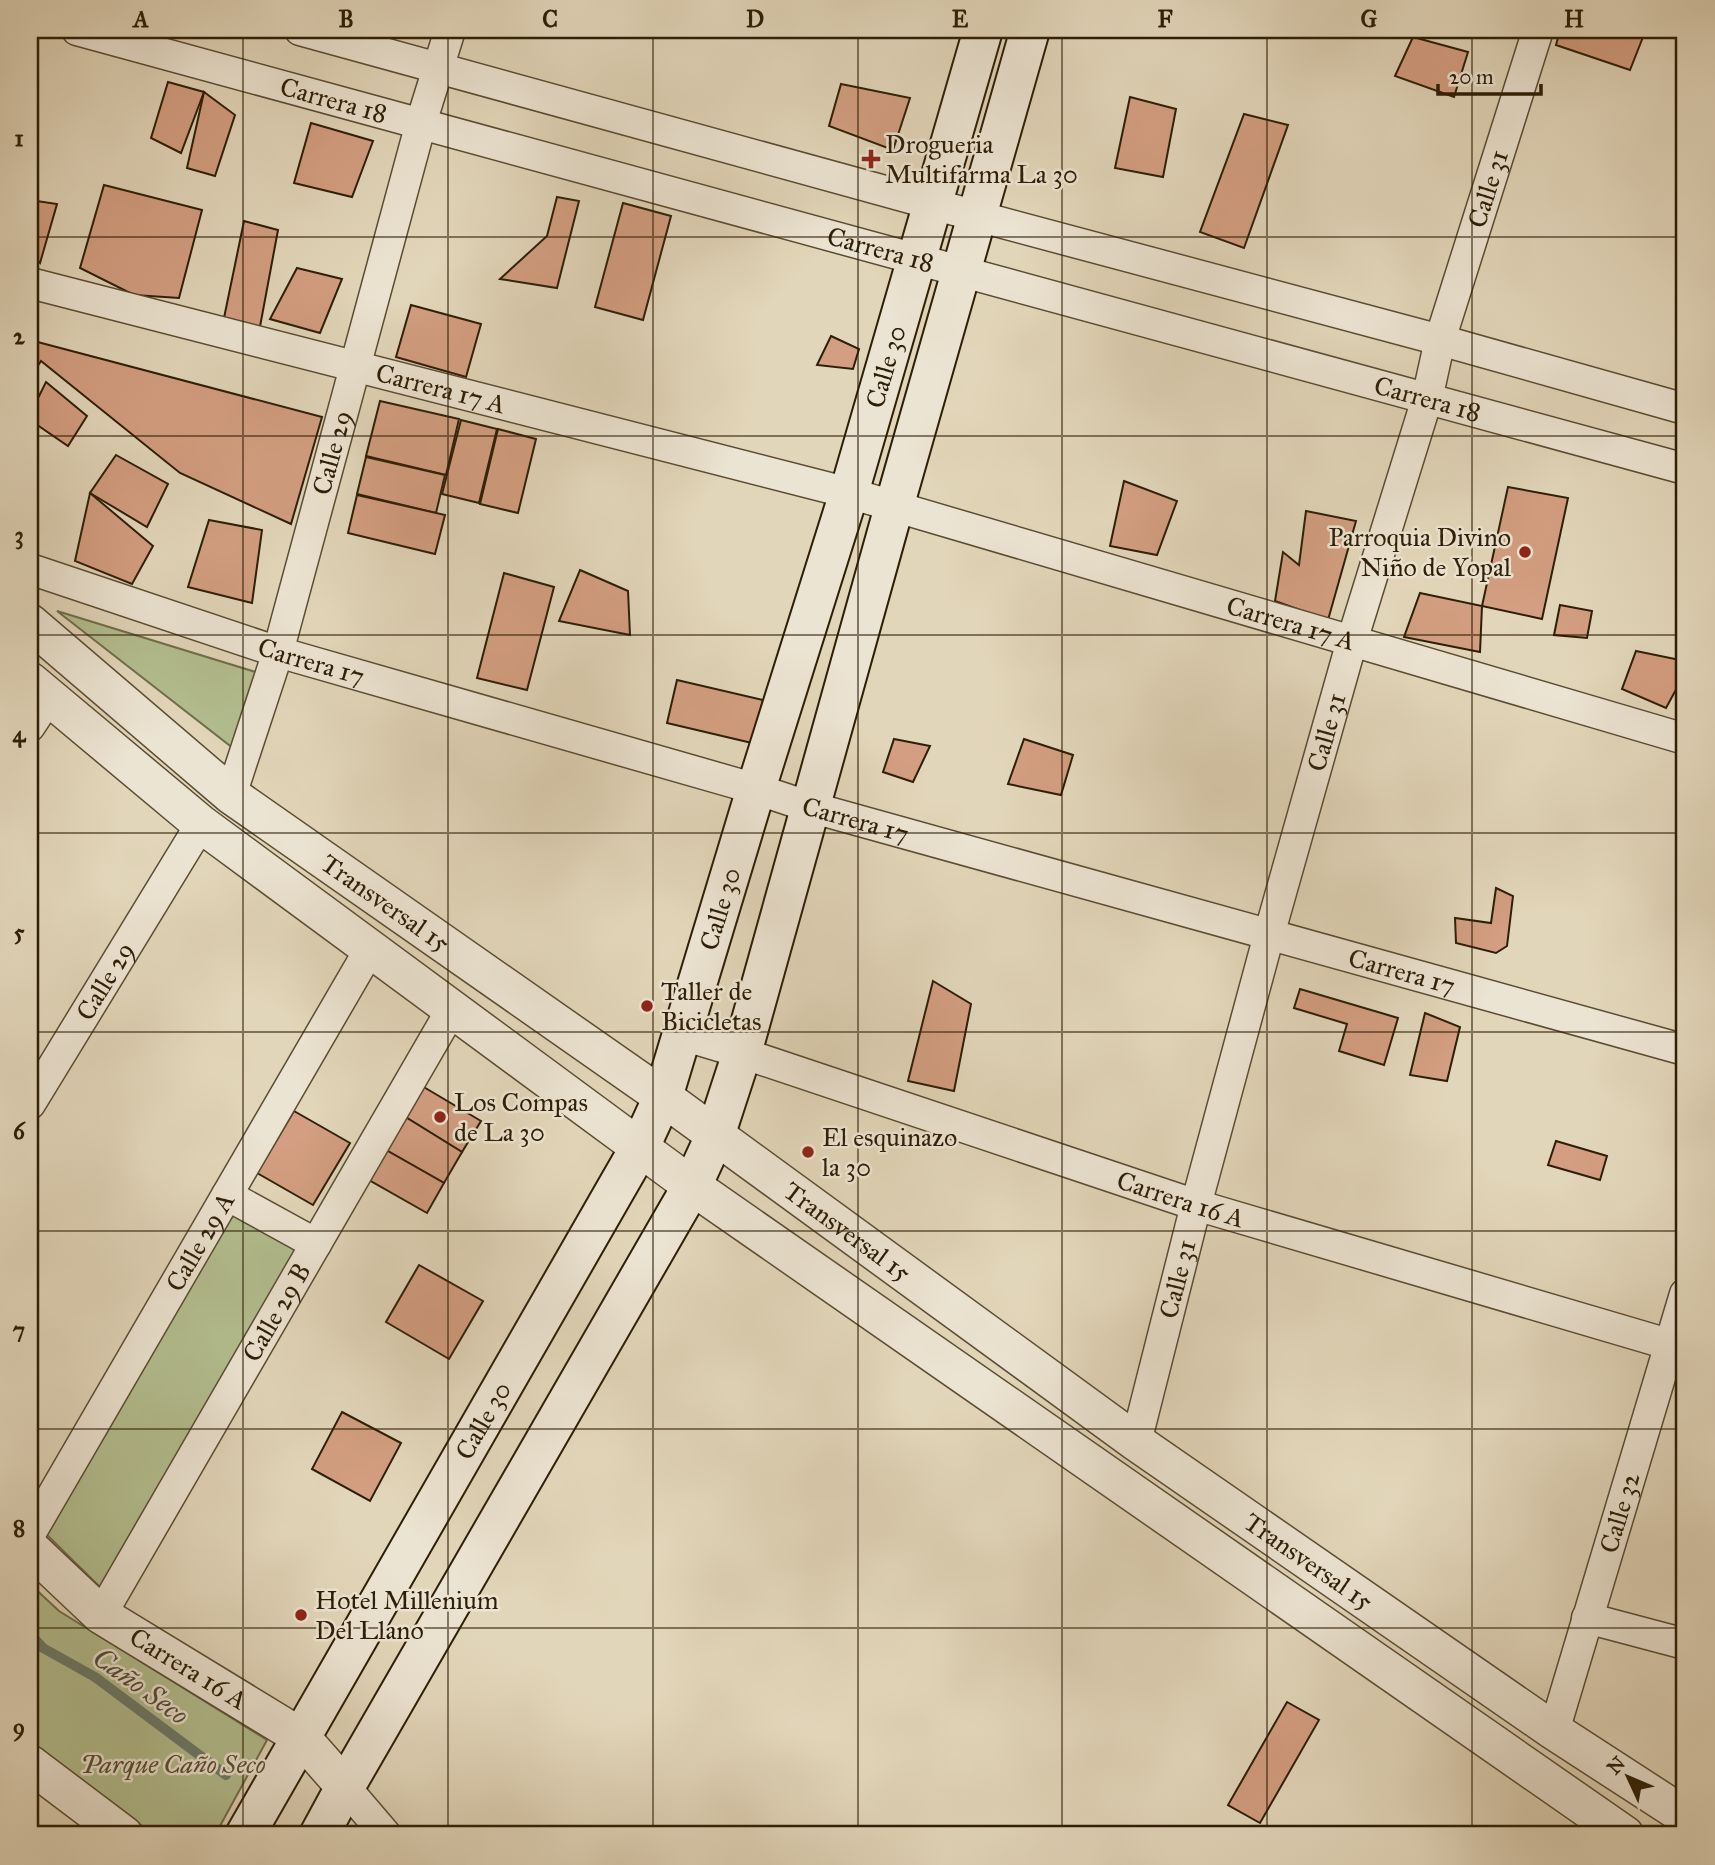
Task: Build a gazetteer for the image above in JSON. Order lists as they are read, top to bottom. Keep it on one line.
{"streets":{"main road":["Calle 30"],"street":["Carrera 18","Calle 31","Carrera 17 A","Calle 29","Carrera 17","Transversal 15","Carrera 16 A","Calle 29 A","Calle 29 B","Calle 32"]},"crossings":[["Carrera 18","Calle 31"],["Carrera 18","Calle 30"],["Carrera 18","Calle 29"],["Calle 31","Carrera 17 A"],["Calle 31","Carrera 17"],["Calle 31","Transversal 15"],["Calle 31","Carrera 16 A"],["Calle 30","Carrera 17 A"],["Calle 30","Carrera 17"],["Calle 30","Transversal 15"],["Calle 30","Carrera 16 A"],["Carrera 17 A","Calle 29"],["Calle 29","Carrera 17"],["Calle 29","Transversal 15"],["Transversal 15","Calle 29 A"],["Transversal 15","Calle 29 B"],["Transversal 15","Calle 32"],["Carrera 16 A","Calle 29 B"],["Carrera 16 A","Calle 32"]],"water":["Caño Seco"],"parks":["Parque Caño Seco"],"places":{"health":["Drogueria Multifarma La 30"],"other":["Parroquia Divino Niño de Yopal","Taller de Bicicletas","Los Compas de La 30","El esquinazo la 30","Hotel Millenium Del Llano"]},"scale_bar":"20 m","north":"top left","grid":{"columns":["A","B","C","D","E","F","G","H"],"rows":["1","2","3","4","5","6","7","8","9"]}}
